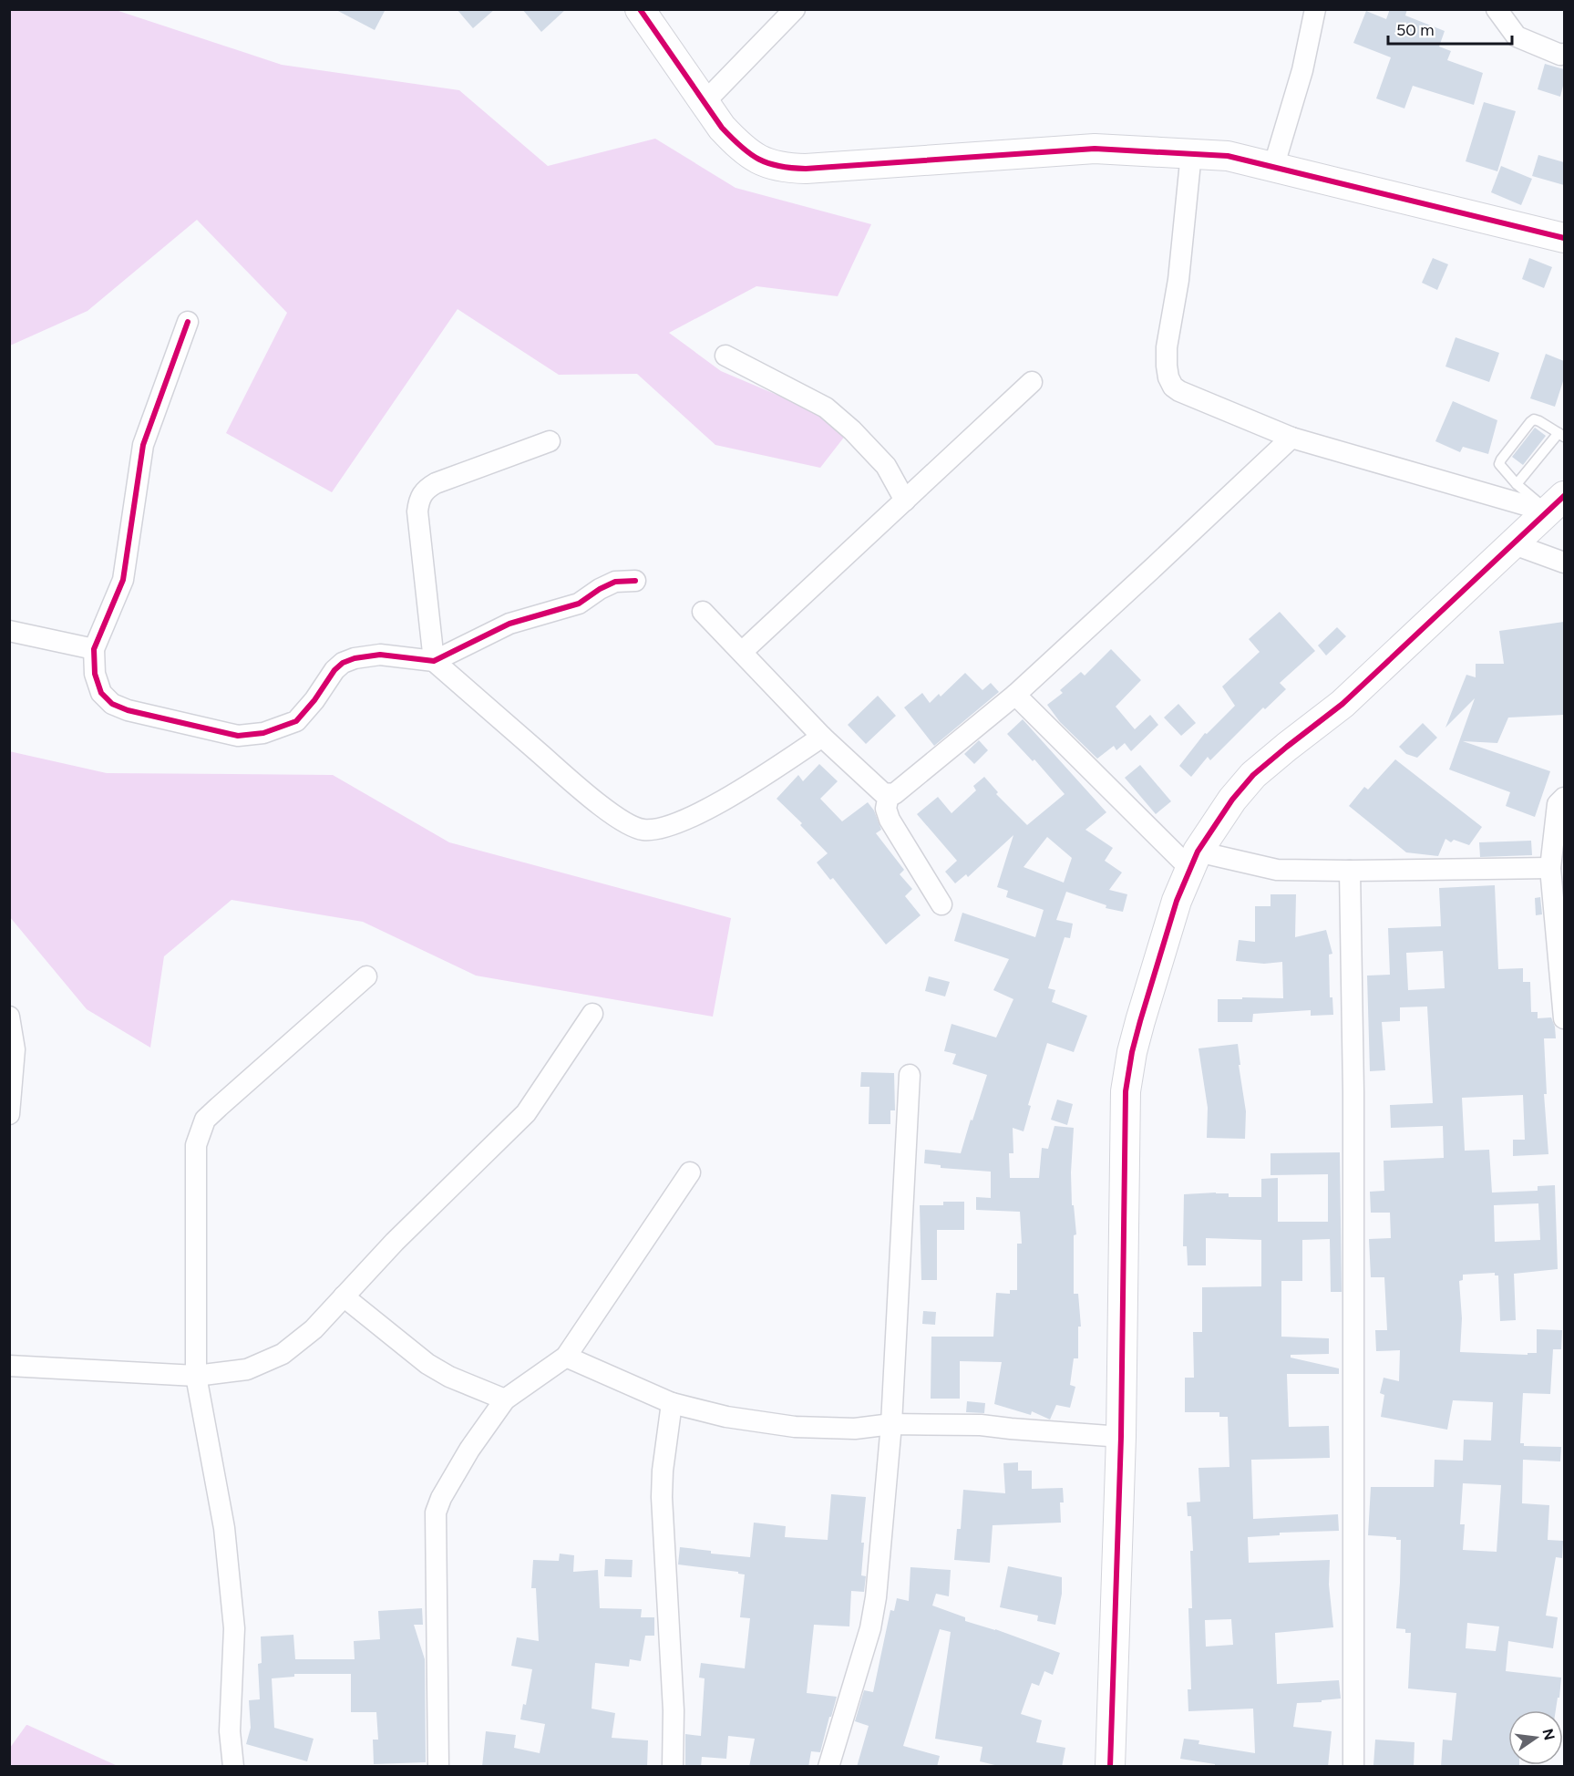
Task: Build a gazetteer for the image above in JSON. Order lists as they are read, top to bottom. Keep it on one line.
{"scale_bar":"50 m","north":"right"}
